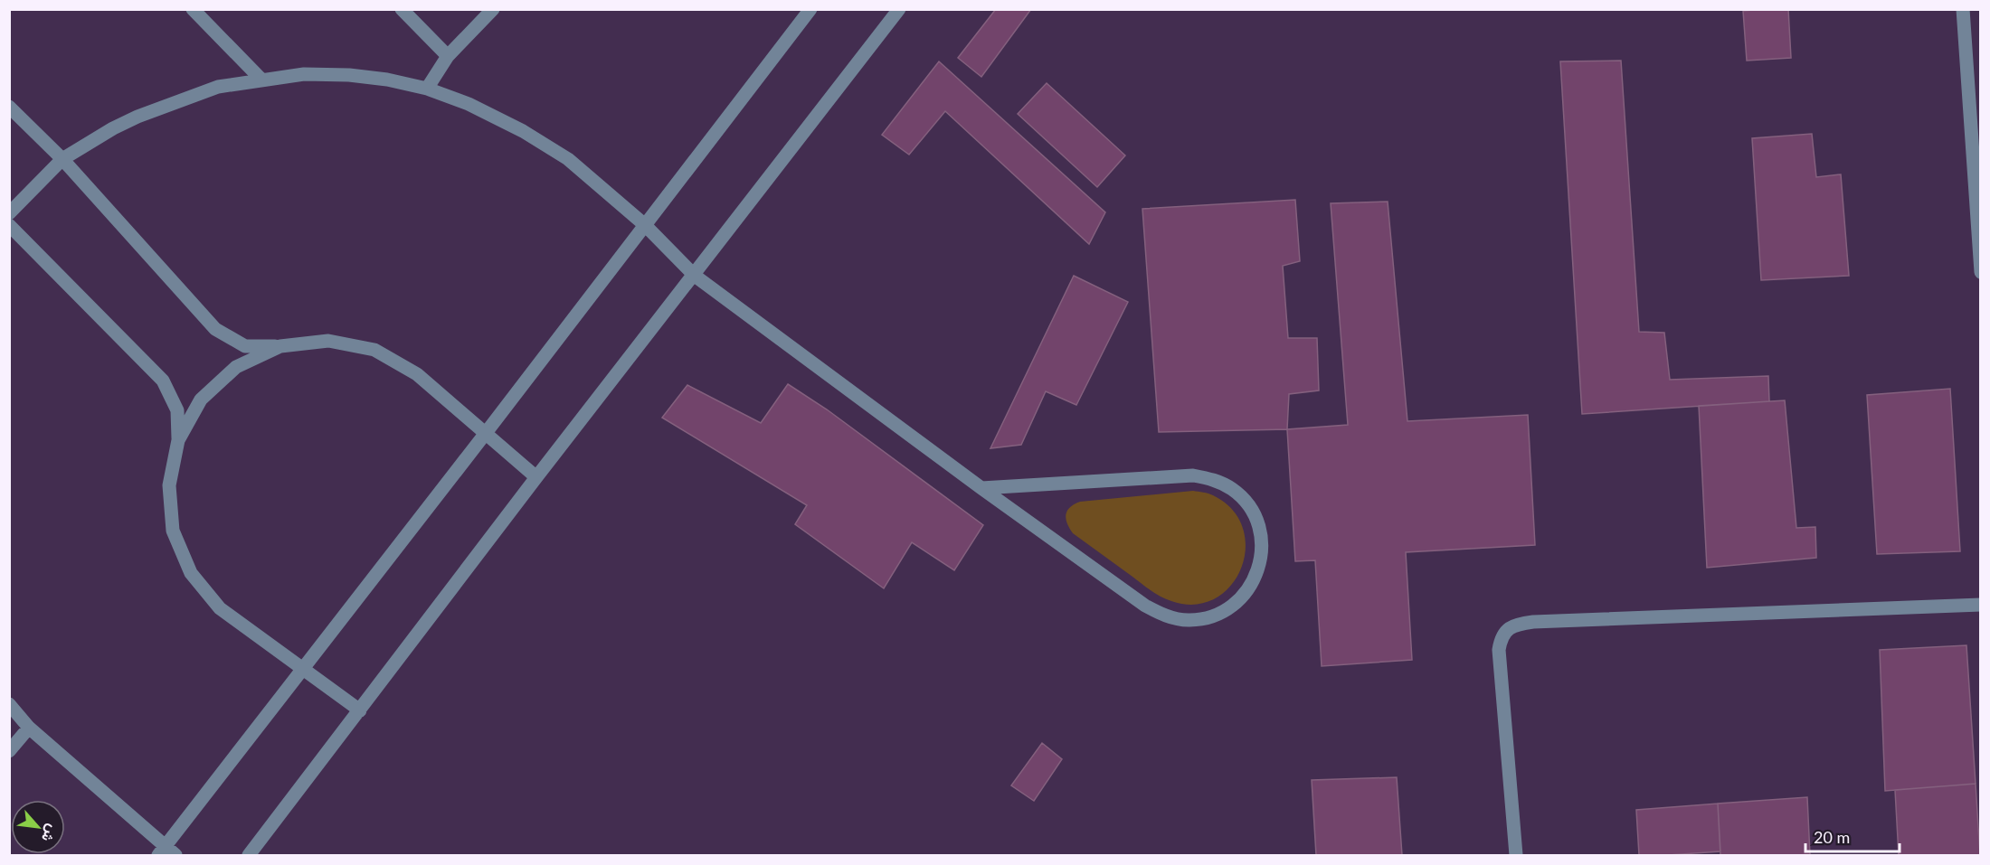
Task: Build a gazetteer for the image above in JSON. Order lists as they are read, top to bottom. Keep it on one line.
{"scale_bar":"20 m","north":"bottom right"}
